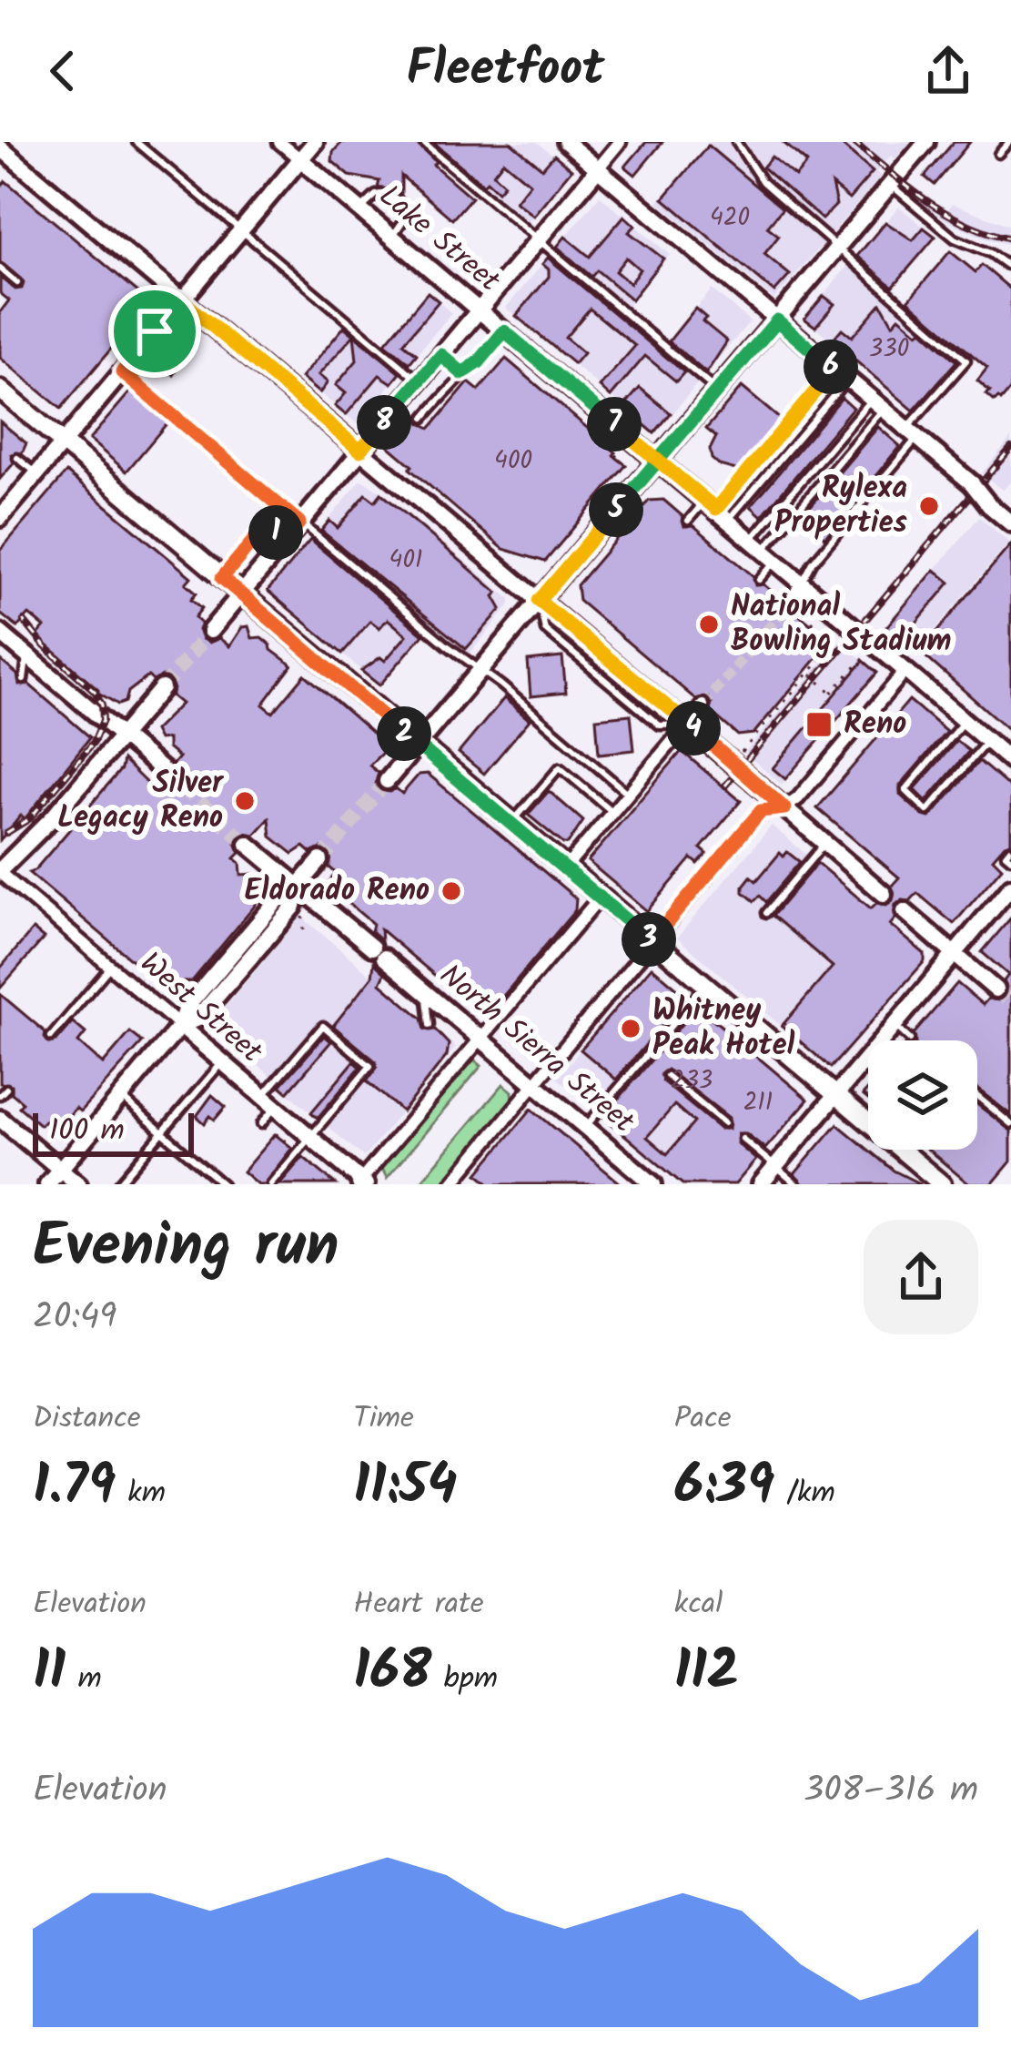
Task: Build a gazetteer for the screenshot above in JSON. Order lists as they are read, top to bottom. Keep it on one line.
{"streets":{"main road":["Lake Street","West Street","North Sierra Street"]},"places":{"other":["Rylexa Properties","National Bowling Stadium","Silver Legacy Reno","Eldorado Reno","Whitney Peak Hotel"],"transit":["Reno"]},"house_numbers":["420","330","400","401","233","211"],"scale_bar":"100 m","page":{"header":"Fleetfoot","pins":["6","8","7","5","1","4","2","3"],"scale":"100 m","heading":["Evening run","20:49"],"stats":[["Distance","1.79 km"],["Time","11:54"],["Pace","6:39 /km"],["Elevation","11 m"],["Heart rate","168 bpm"],["kcal","112"]],"chart":["Elevation","308–316 m"]}}
